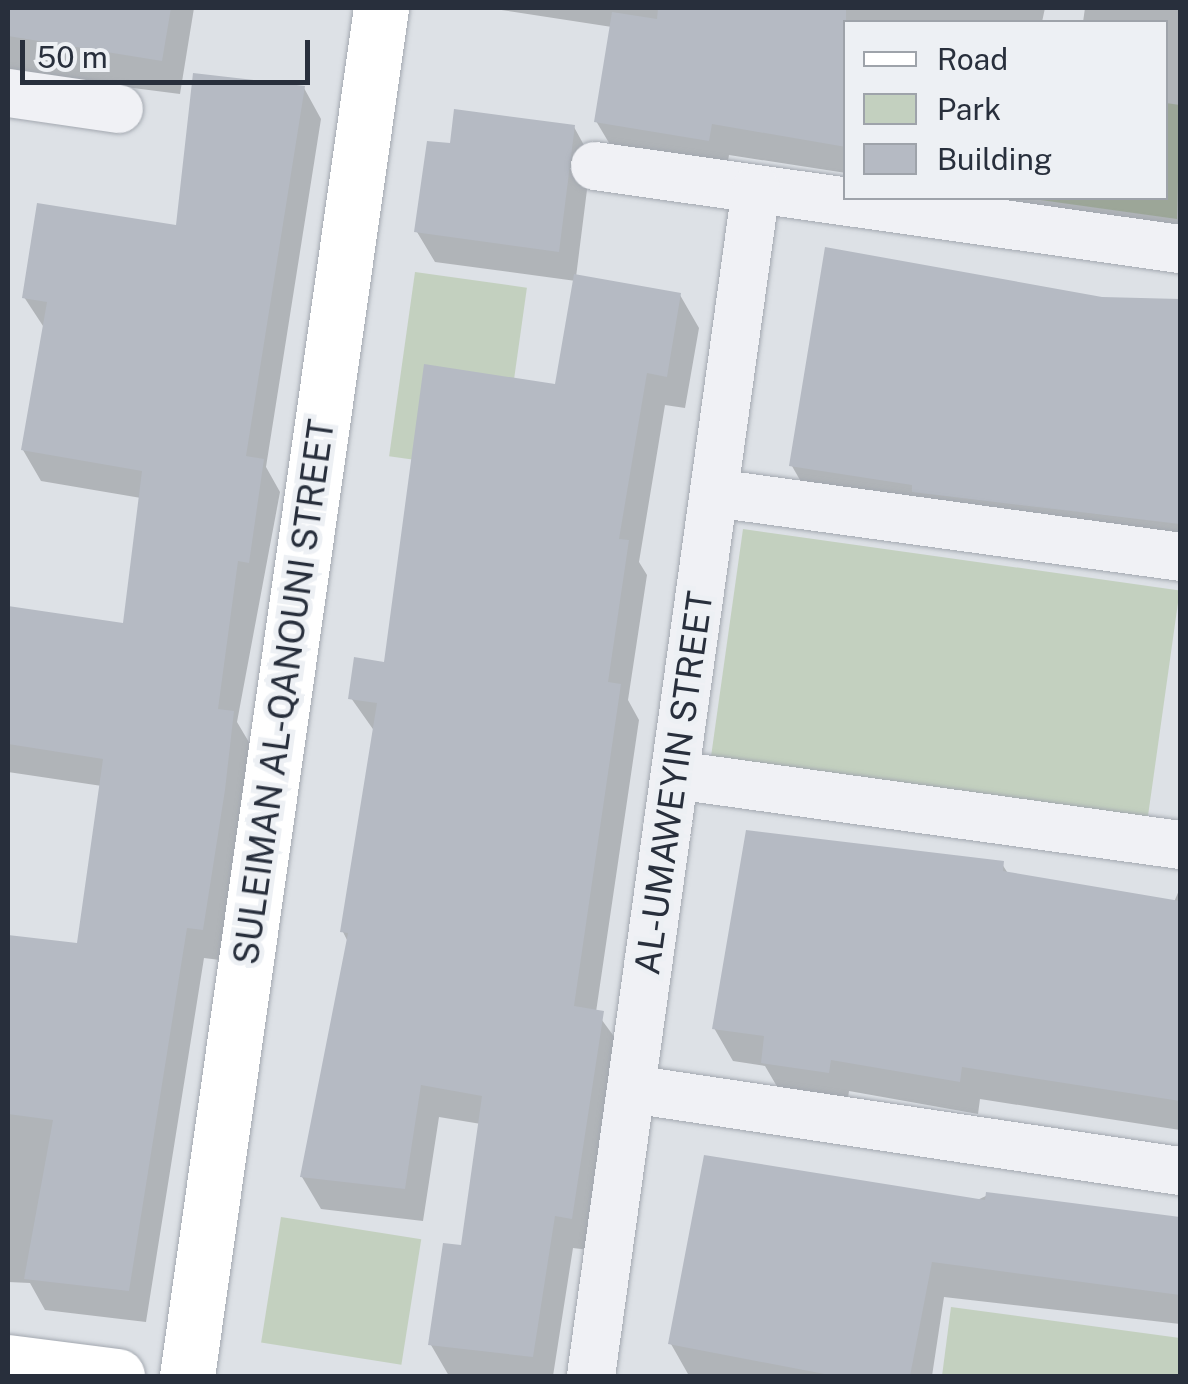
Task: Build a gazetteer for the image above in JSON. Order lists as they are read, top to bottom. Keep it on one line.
{"streets":{"street":["SULEIMAN AL-QANOUNI STREET","AL-UMAWEYIN STREET"]},"legend":["Road","Park","Building"],"scale_bar":"50 m"}
